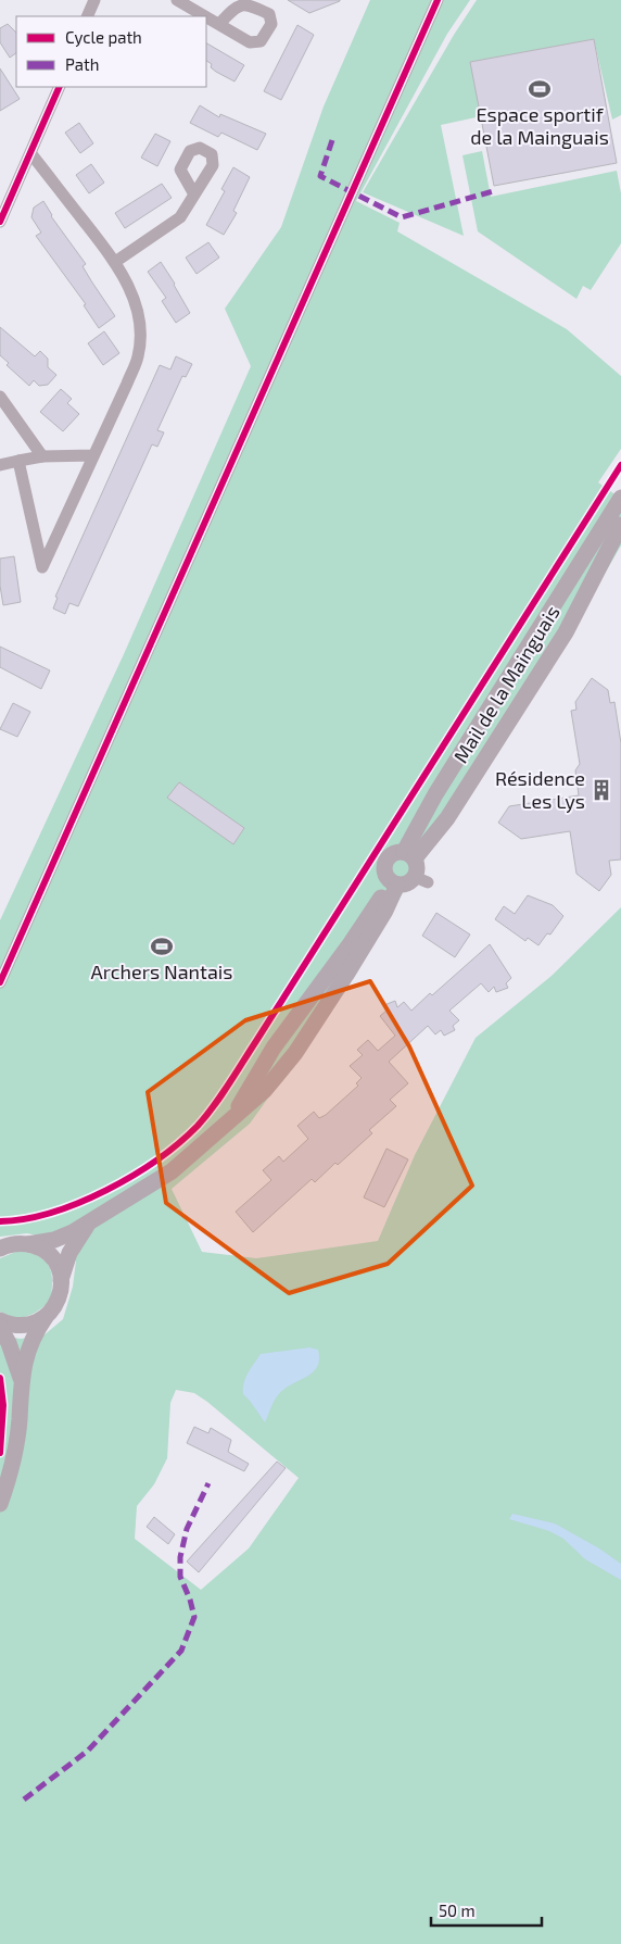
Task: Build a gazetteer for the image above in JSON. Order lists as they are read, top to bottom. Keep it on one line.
{"streets":{"street":["Mail de la Mainguais"]},"places":{"sports":["Espace sportif de la Mainguais","Archers Nantais"],"building":["Résidence Les Lys"]},"legend":["Cycle path","Path"],"scale_bar":"50 m"}
